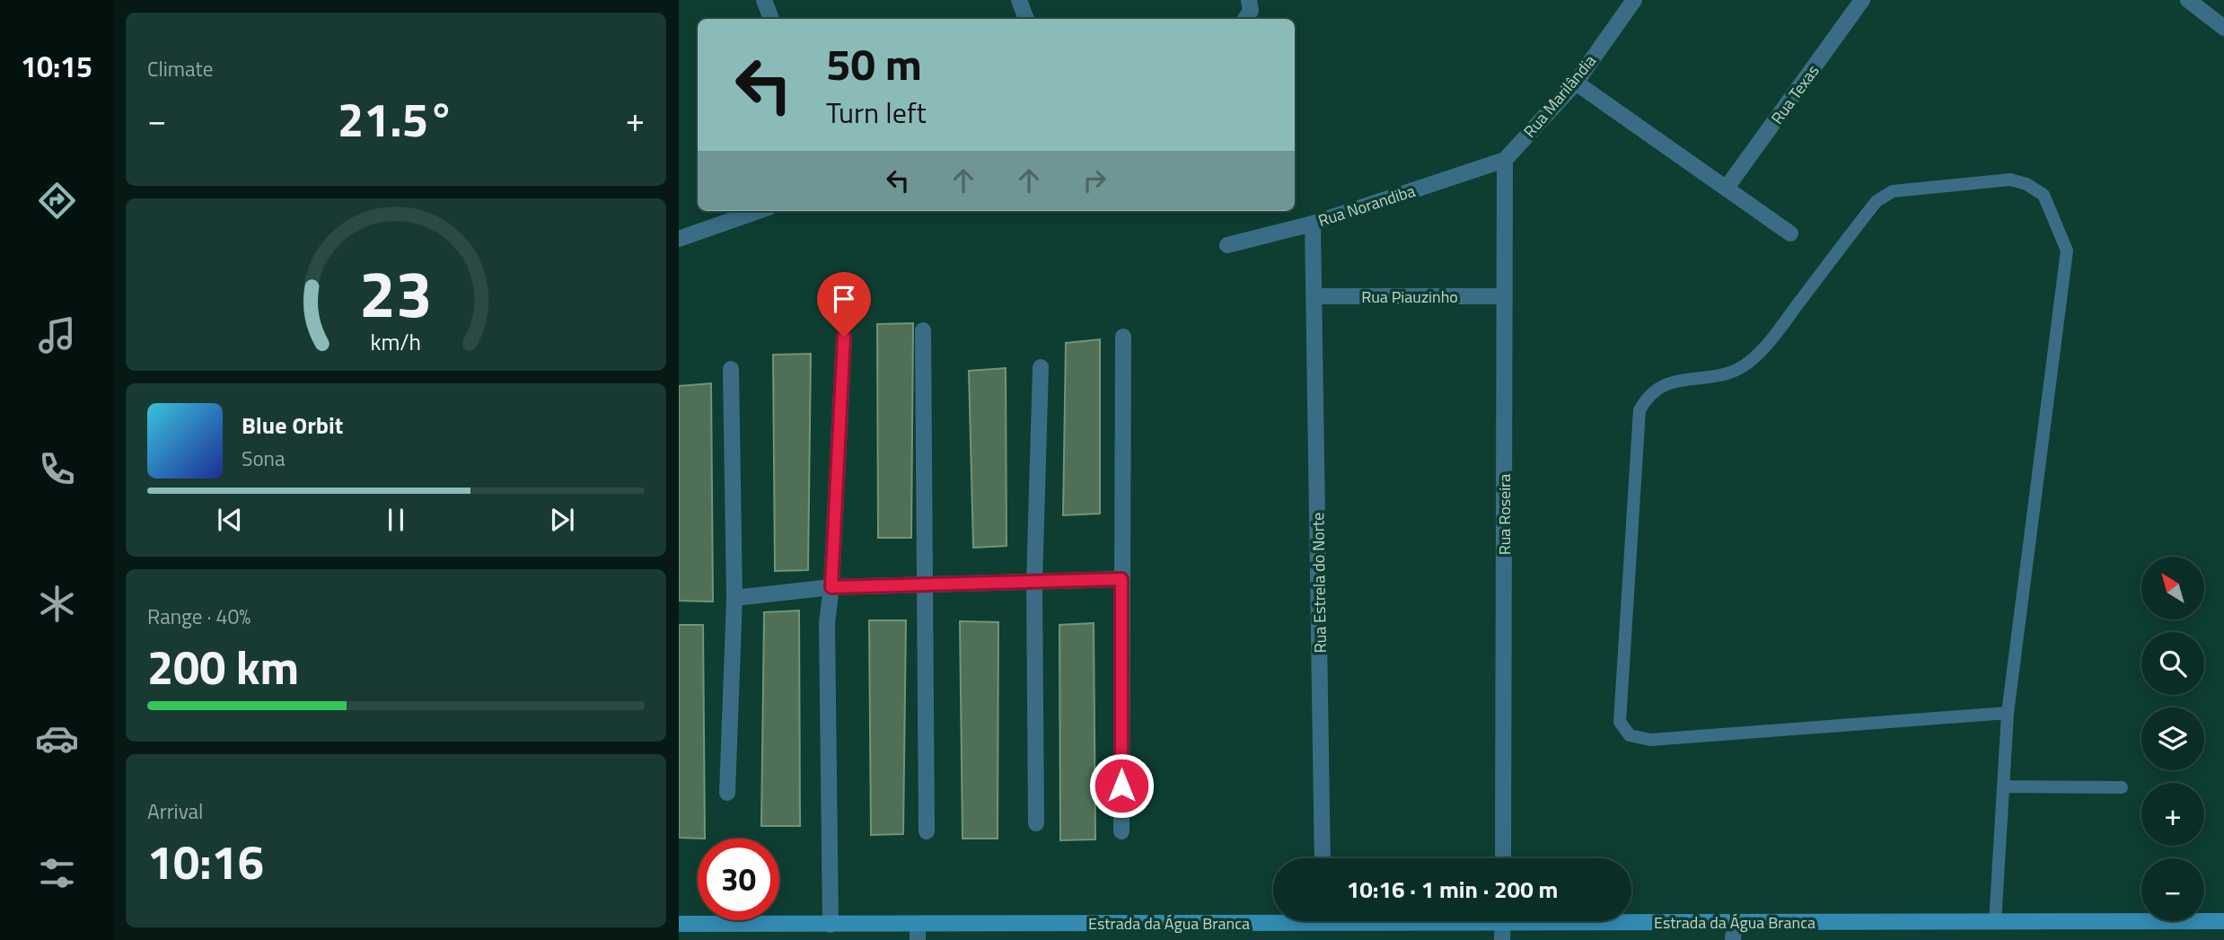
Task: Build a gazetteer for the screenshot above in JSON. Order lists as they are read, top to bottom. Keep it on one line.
{"streets":{"main road":["Estrada da Água Branca"],"street":["Rua Texas","Rua Marilândia","Rua Norandiba","Rua Piauzinho","Rua Roseira","Rua Estrela do Norte"]},"crossings":[["Rua Marilândia","Rua Norandiba"],["Rua Marilândia","Rua Roseira"],["Rua Norandiba","Rua Roseira"],["Rua Norandiba","Rua Estrela do Norte"],["Rua Piauzinho","Rua Roseira"],["Rua Piauzinho","Rua Estrela do Norte"]],"north":"top left","page":{"tabs":"10:15","tile":["Climate",["Range · 40%","200 km"],["Arrival","10:16"]],"turn":["50 m","Turn left"],"heat":["−","21.5°","+"],"song":["Blue Orbit","Sona"],"map_buttons":["+","−"],"limit":"30","trip":"10:16 · 1 min · 200 m","gauge":["23","km/h"]}}
